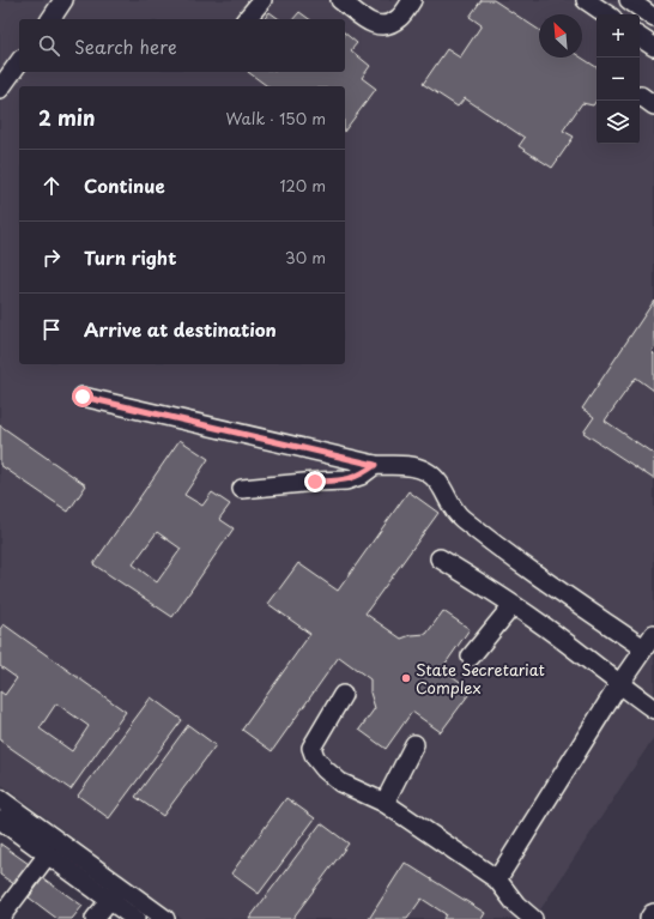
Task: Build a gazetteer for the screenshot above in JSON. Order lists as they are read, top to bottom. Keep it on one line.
{"places":["State Secretariat Complex"],"north":"top left","page":{"map_buttons":["+","−"],"search":"Search here","heading":["2 min","Walk · 150 m"],"list":[["Continue","120 m"],["Turn right","30 m"],"Arrive at destination"]}}
